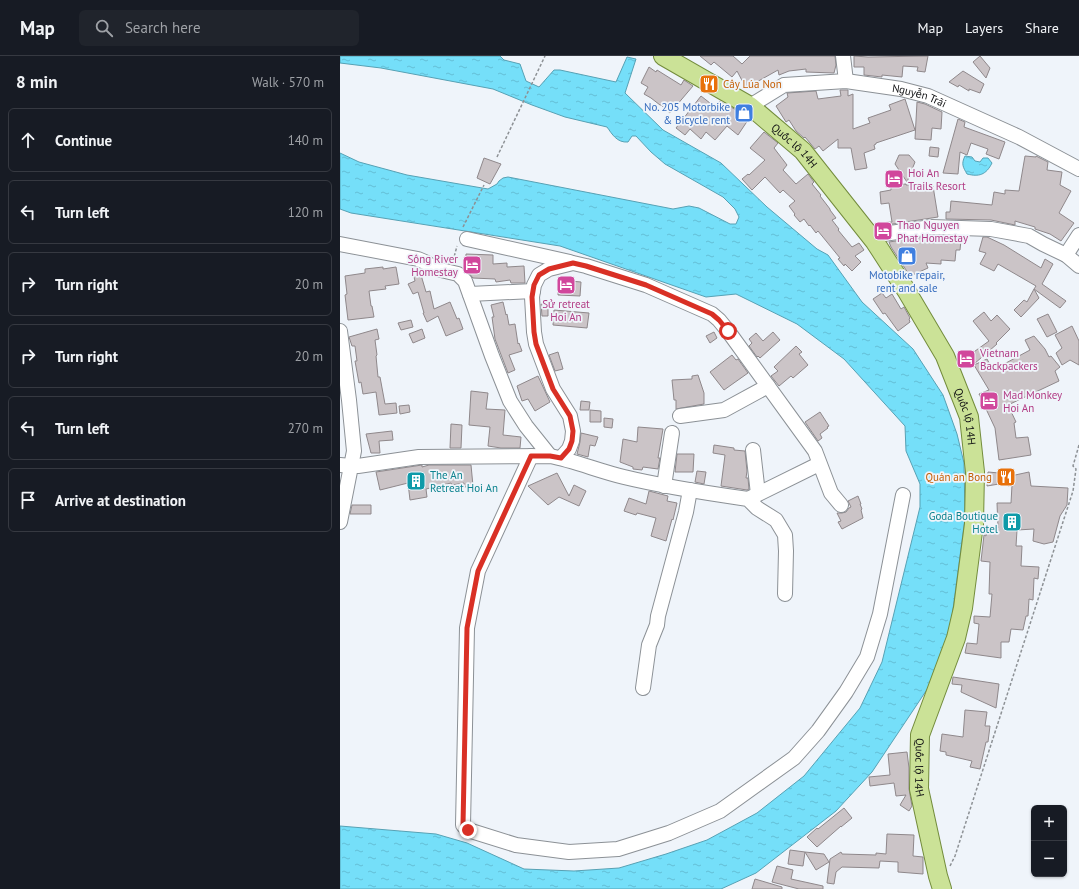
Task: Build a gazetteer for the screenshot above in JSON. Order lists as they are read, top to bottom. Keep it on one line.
{"streets":{"main road":["Quốc lộ 14H"],"street":["Nguyễn Trãi"]},"crossings":[["Nguyễn Trãi","Quốc lộ 14H"]],"places":{"restaurant":["Cây Lúa Non","Quán an Bong"],"shop":["No. 205 Motorbike & Bicycle rent","Motobike repair, rent and sale"],"hotel":["Hoi An Trails Resort","Thao Nguyen Phat Homestay","Sông River Homestay","Sử retreat Hoi An","Vietnam Backpackers","Mad Monkey Hoi An"],"building":["The An Retreat Hoi An","Goda Boutique Hotel"]},"page":{"header":"Map","search":"Search here","nav":["Map","Layers","Share"],"heading":["8 min","Walk · 570 m"],"list":[["Continue","140 m"],["Turn left","120 m"],["Turn right","20 m"],["Turn right","20 m"],["Turn left","270 m"],"Arrive at destination"],"map_buttons":["+","−"]}}
